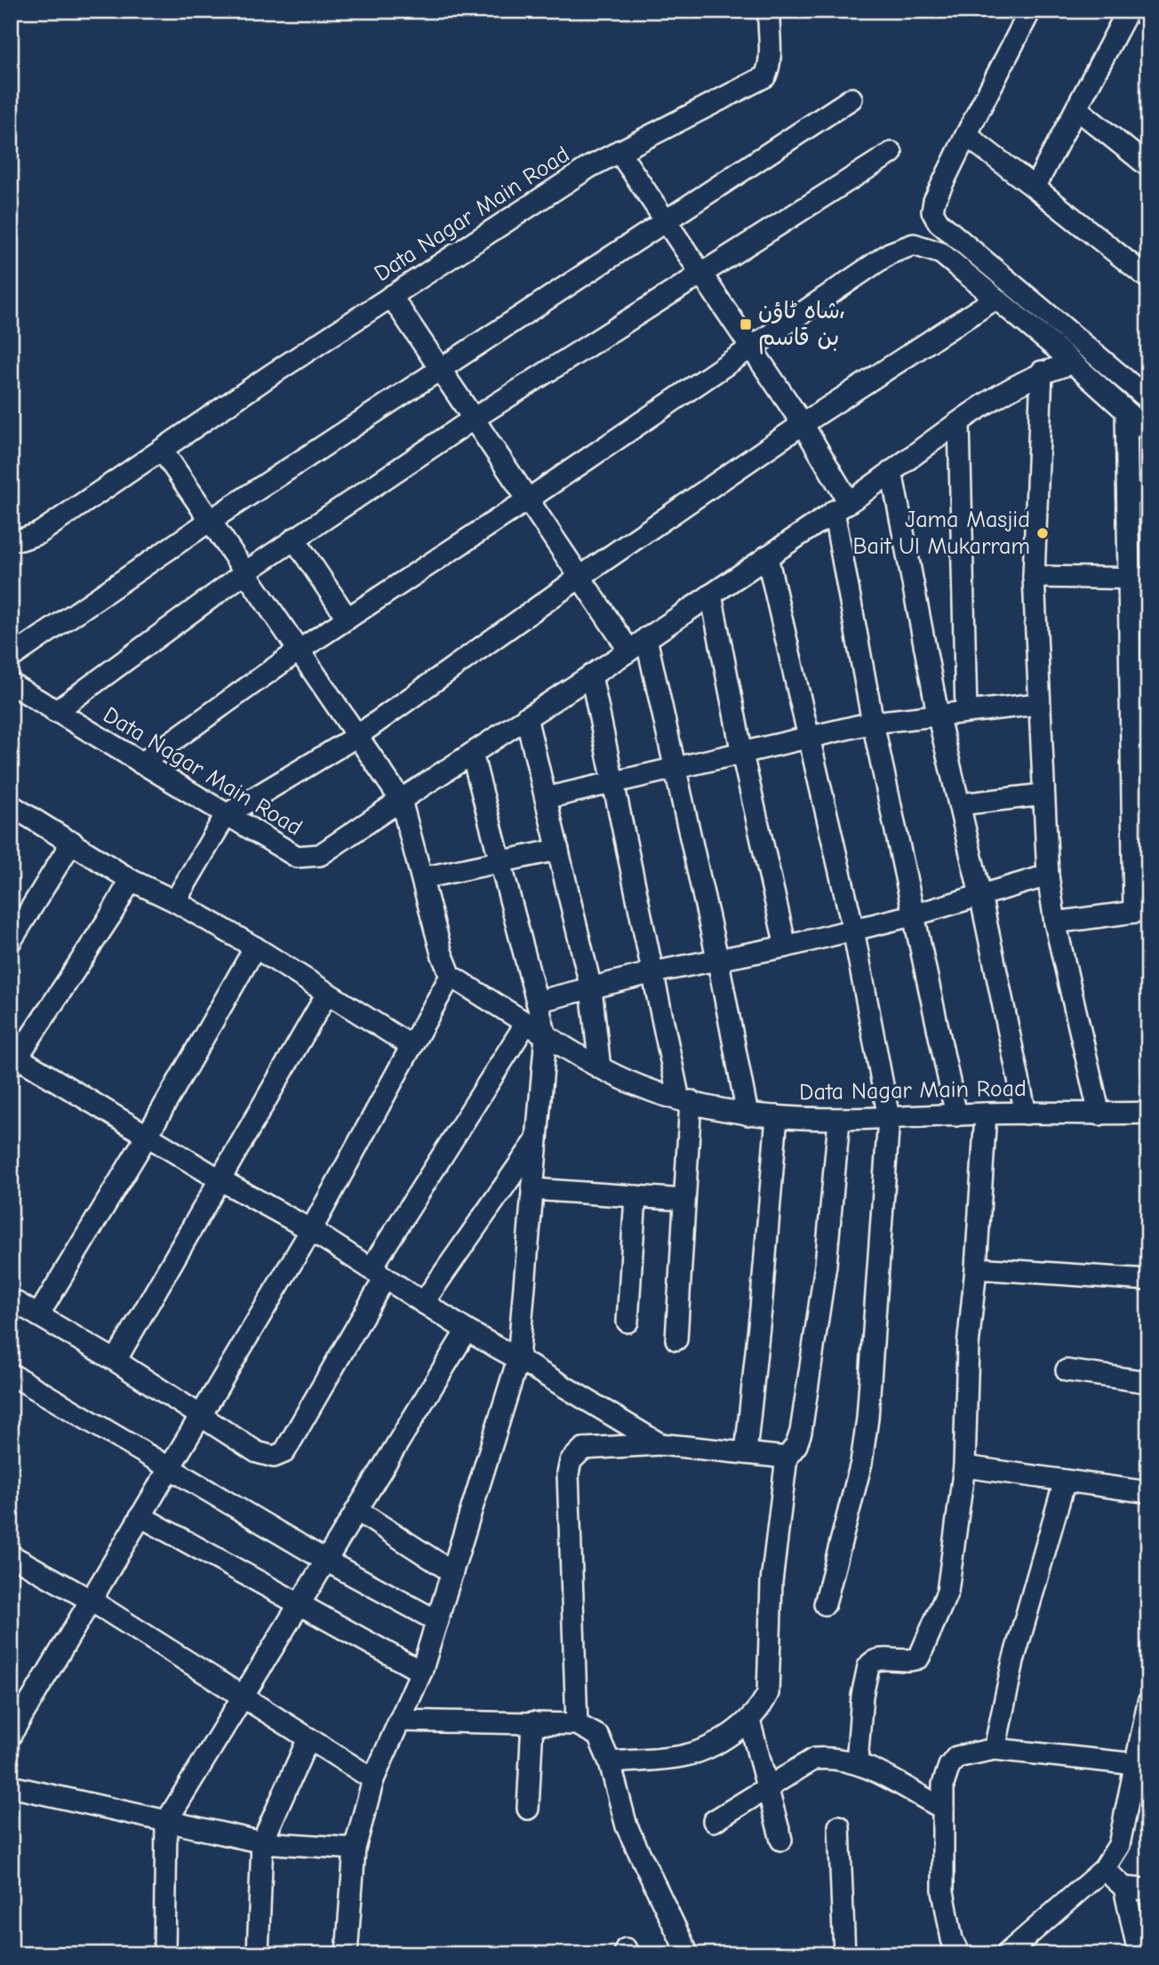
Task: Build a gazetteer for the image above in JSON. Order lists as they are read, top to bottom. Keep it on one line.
{"streets":{"street":["Data Nagar Main Road"]},"places":{"transit":["شاہ ٹاؤن، بن قاسم"],"other":["Jama Masjid Bait Ul Mukarram"]}}
